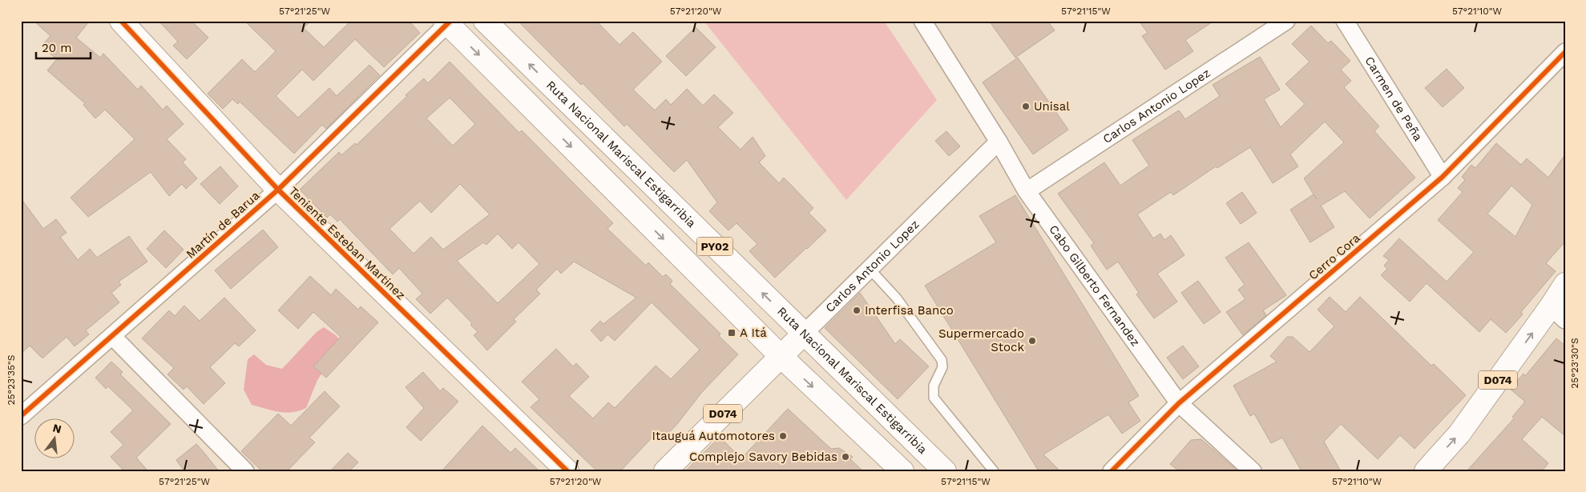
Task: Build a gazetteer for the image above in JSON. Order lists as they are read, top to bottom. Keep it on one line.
{"streets":{"main road":["Carlos Antonio Lopez","Ruta Nacional Mariscal Estigarribia","Teniente Esteban Martinez","PY02","D074"],"street":["Carmen de Peña","Martín de Barua","Cerro Cora","Cabo Gilberto Fernandez"]},"crossings":[["Carmen de Peña","Cerro Cora"],["Carlos Antonio Lopez","Ruta Nacional Mariscal Estigarribia"],["Carlos Antonio Lopez","PY02"],["Carlos Antonio Lopez","Cabo Gilberto Fernandez"],["Carlos Antonio Lopez","D074"],["Martín de Barua","Teniente Esteban Martinez"],["Martín de Barua","PY02"],["PY02","D074"],["Cerro Cora","Cabo Gilberto Fernandez"]],"places":{"other":["Unisal","Interfisa Banco","Supermercado Stock","Itauguá Automotores","Complejo Savory Bebidas"],"transit":["A Itá"]},"scale_bar":"20 m","north":"top","coordinates":["57°21'25\"W","57°21'20\"W","57°21'15\"W","57°21'10\"W","25°23'30\"S","25°23'35\"S"]}
